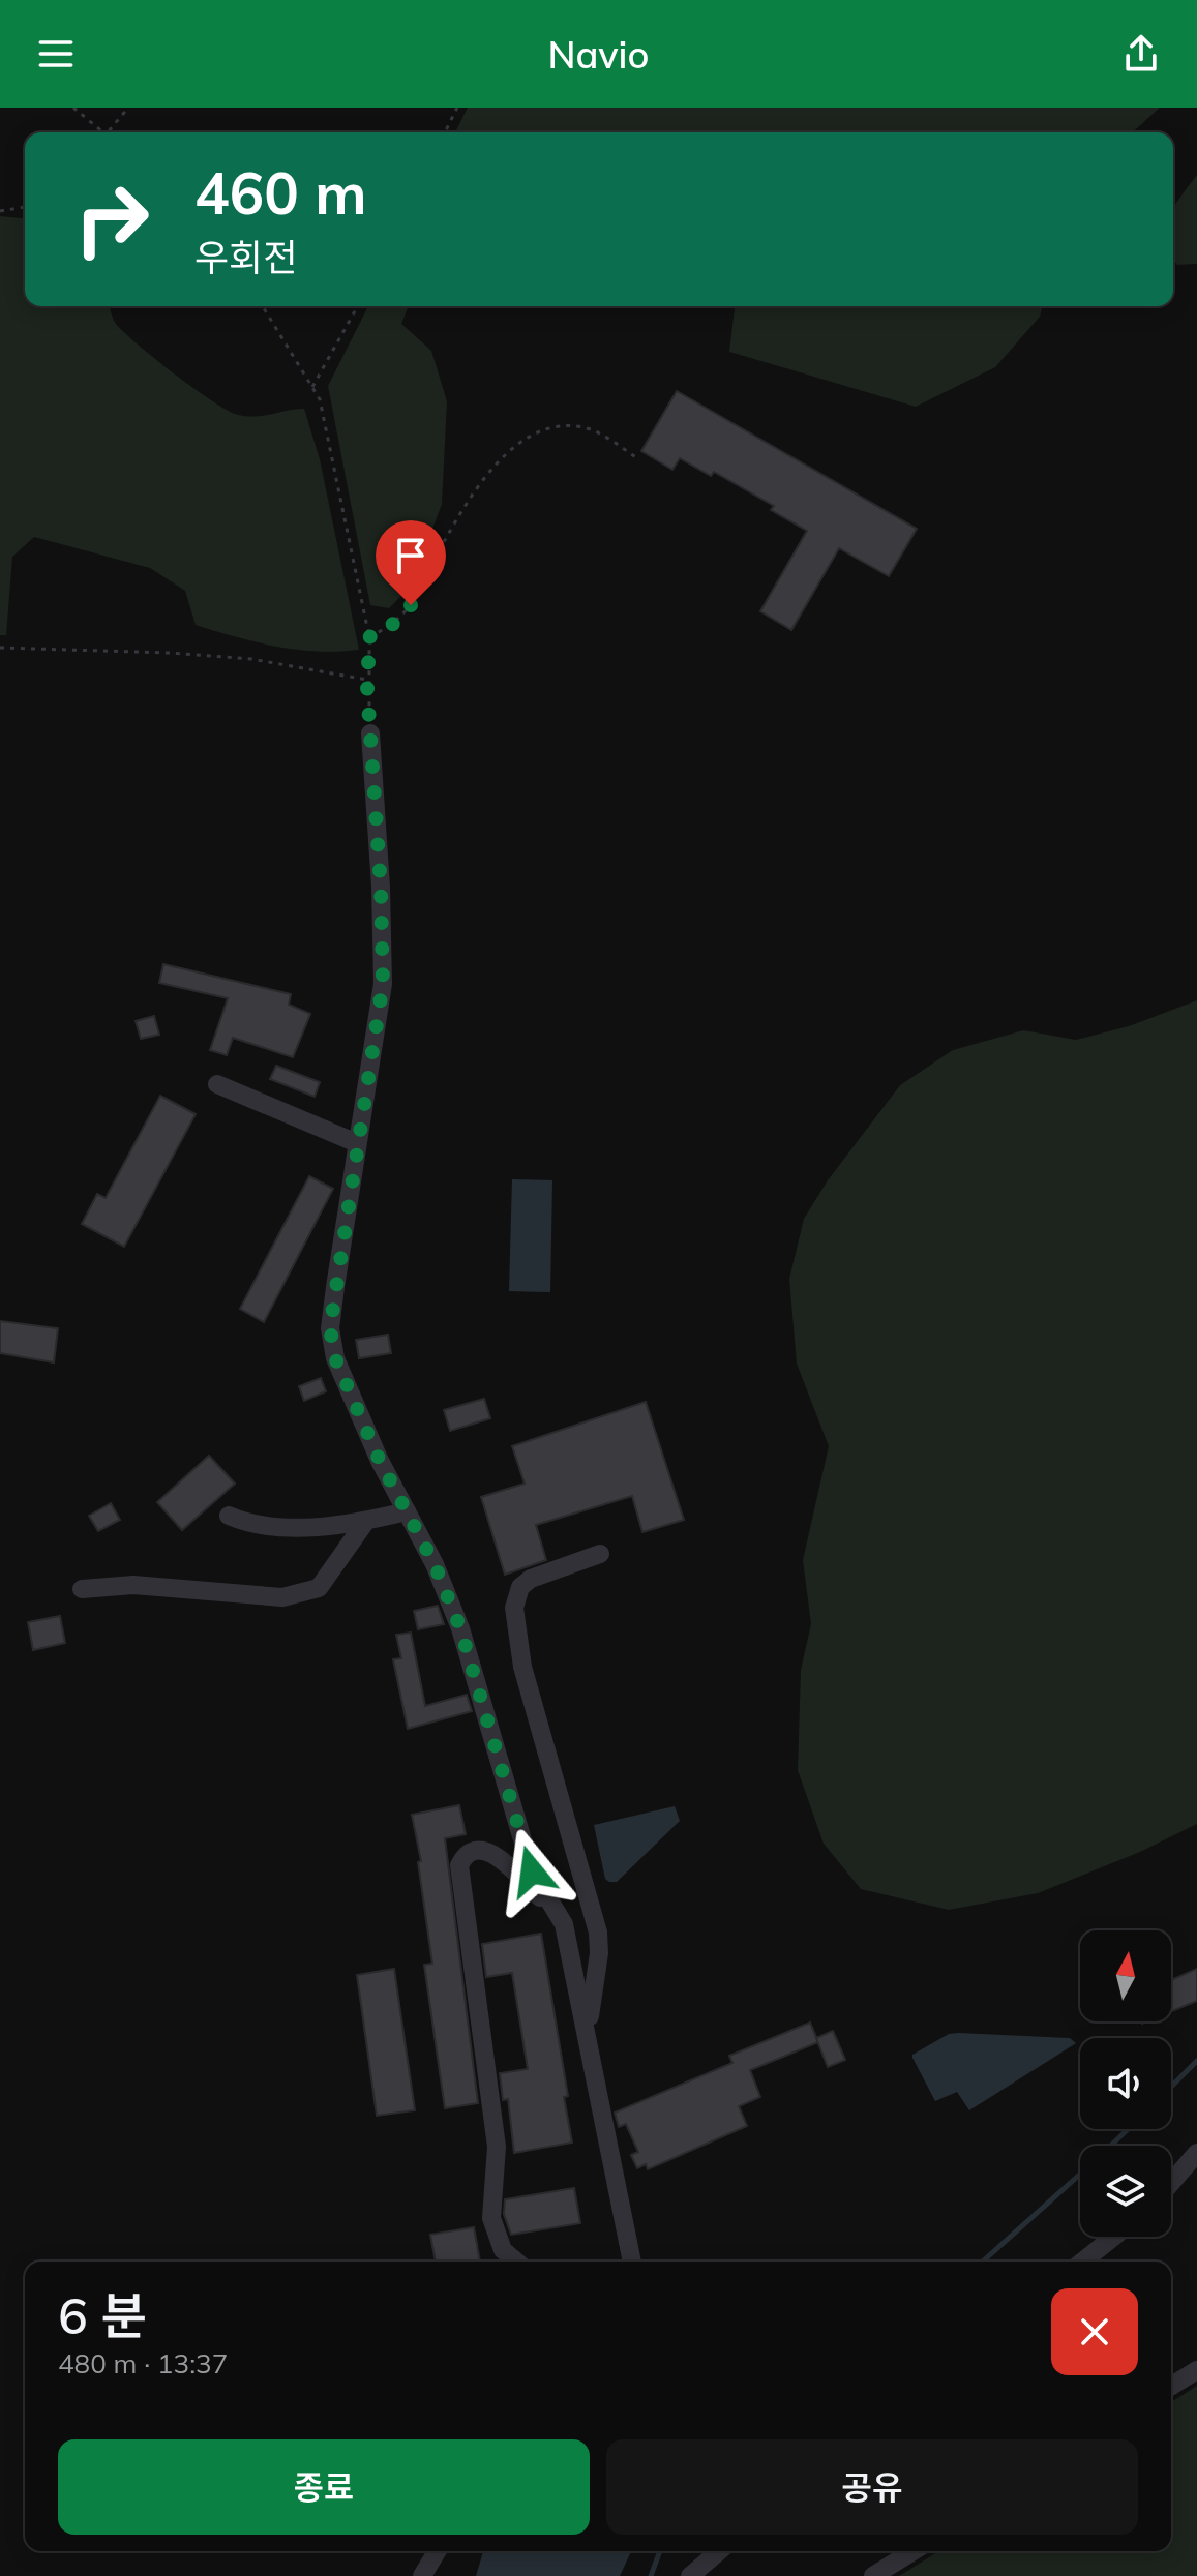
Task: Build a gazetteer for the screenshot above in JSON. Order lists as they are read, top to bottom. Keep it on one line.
{"north":"top","page":{"header":"Navio","turn":["460 m","우회전"],"heading":["6 분","480 m · 13:37"],"buttons":["종료","공유"]}}
